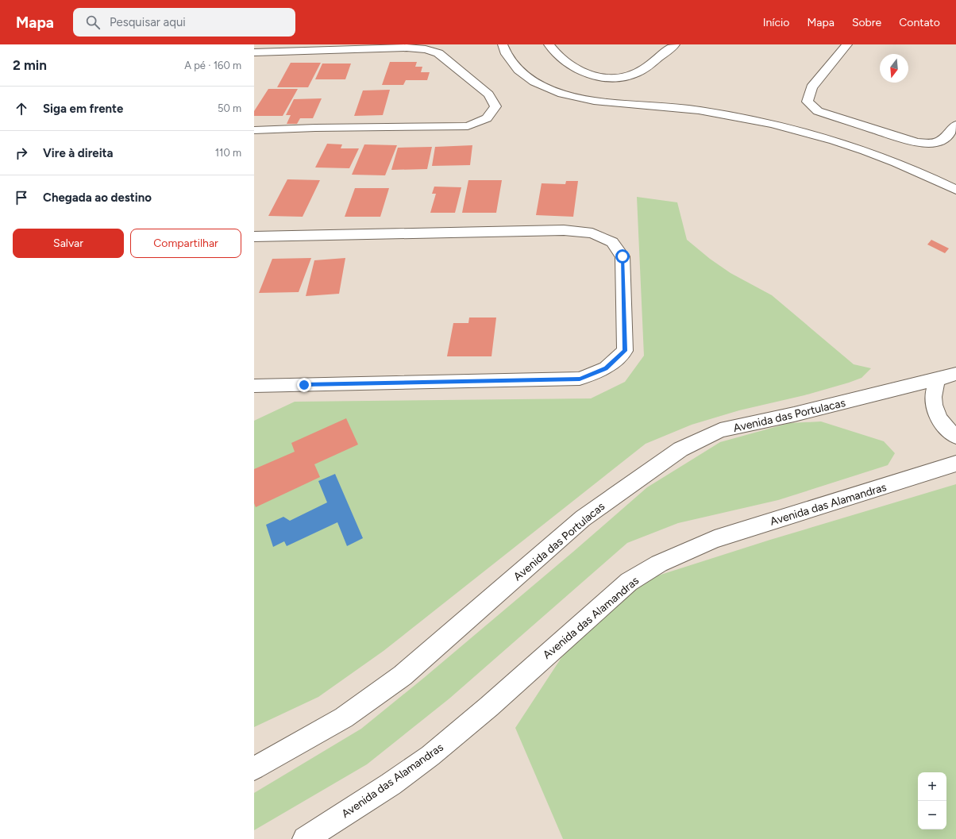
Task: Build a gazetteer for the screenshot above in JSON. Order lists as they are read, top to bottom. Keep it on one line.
{"streets":{"street":["Avenida das Portulacas","Avenida das Alamandras"]},"north":"bottom","page":{"header":"Mapa","search":"Pesquisar aqui","nav":["Início","Mapa","Sobre","Contato"],"heading":["2 min","A pé · 160 m"],"list":[["Siga em frente","50 m"],["Vire à direita","110 m"],"Chegada ao destino"],"buttons":["Salvar","Compartilhar"],"map_buttons":["+","−"]}}
